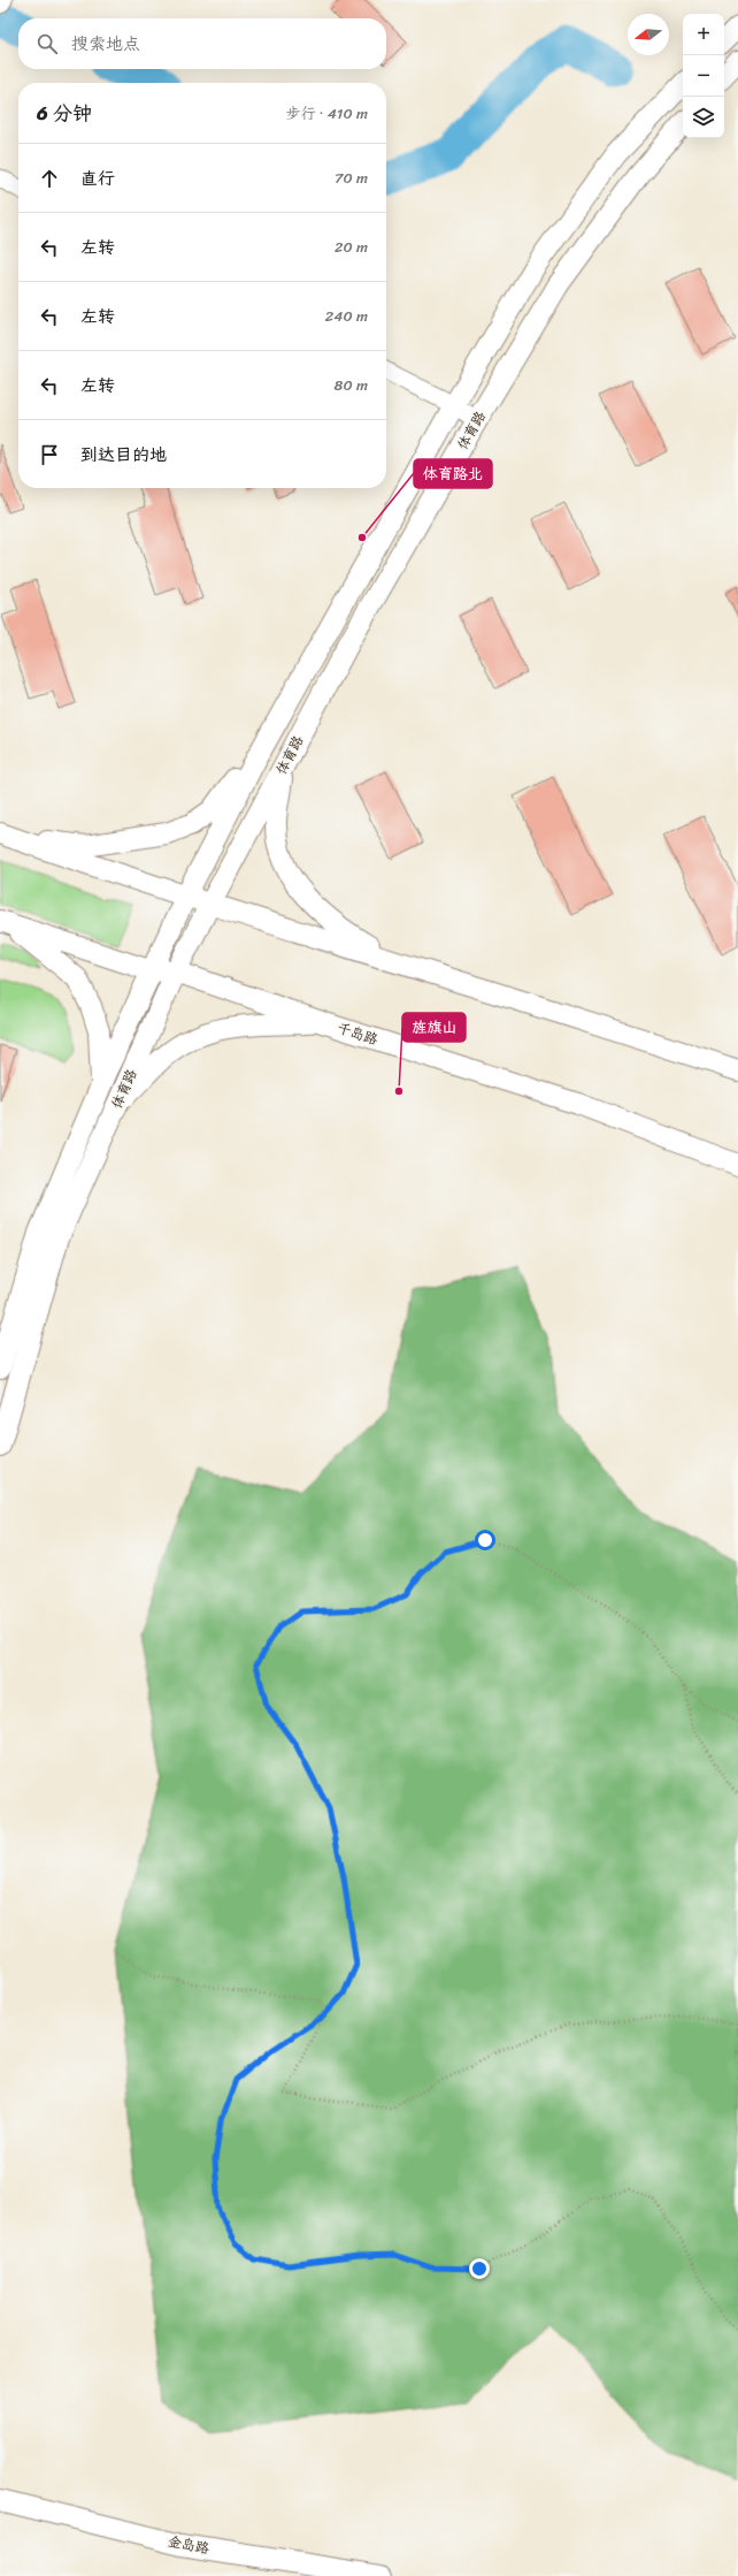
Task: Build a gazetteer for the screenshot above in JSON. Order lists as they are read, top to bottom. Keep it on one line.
{"streets":{"street":["体育路","千岛路","金岛路"]},"crossings":[["体育路","千岛路"]],"places":["体育路北","旌旗山"],"north":"left","page":{"map_buttons":["+","−"],"search":"搜索地点","heading":["6 分钟","步行 · 410 m"],"list":[["直行","70 m"],["左转","20 m"],["左转","240 m"],["左转","80 m"],"到达目的地"]}}
